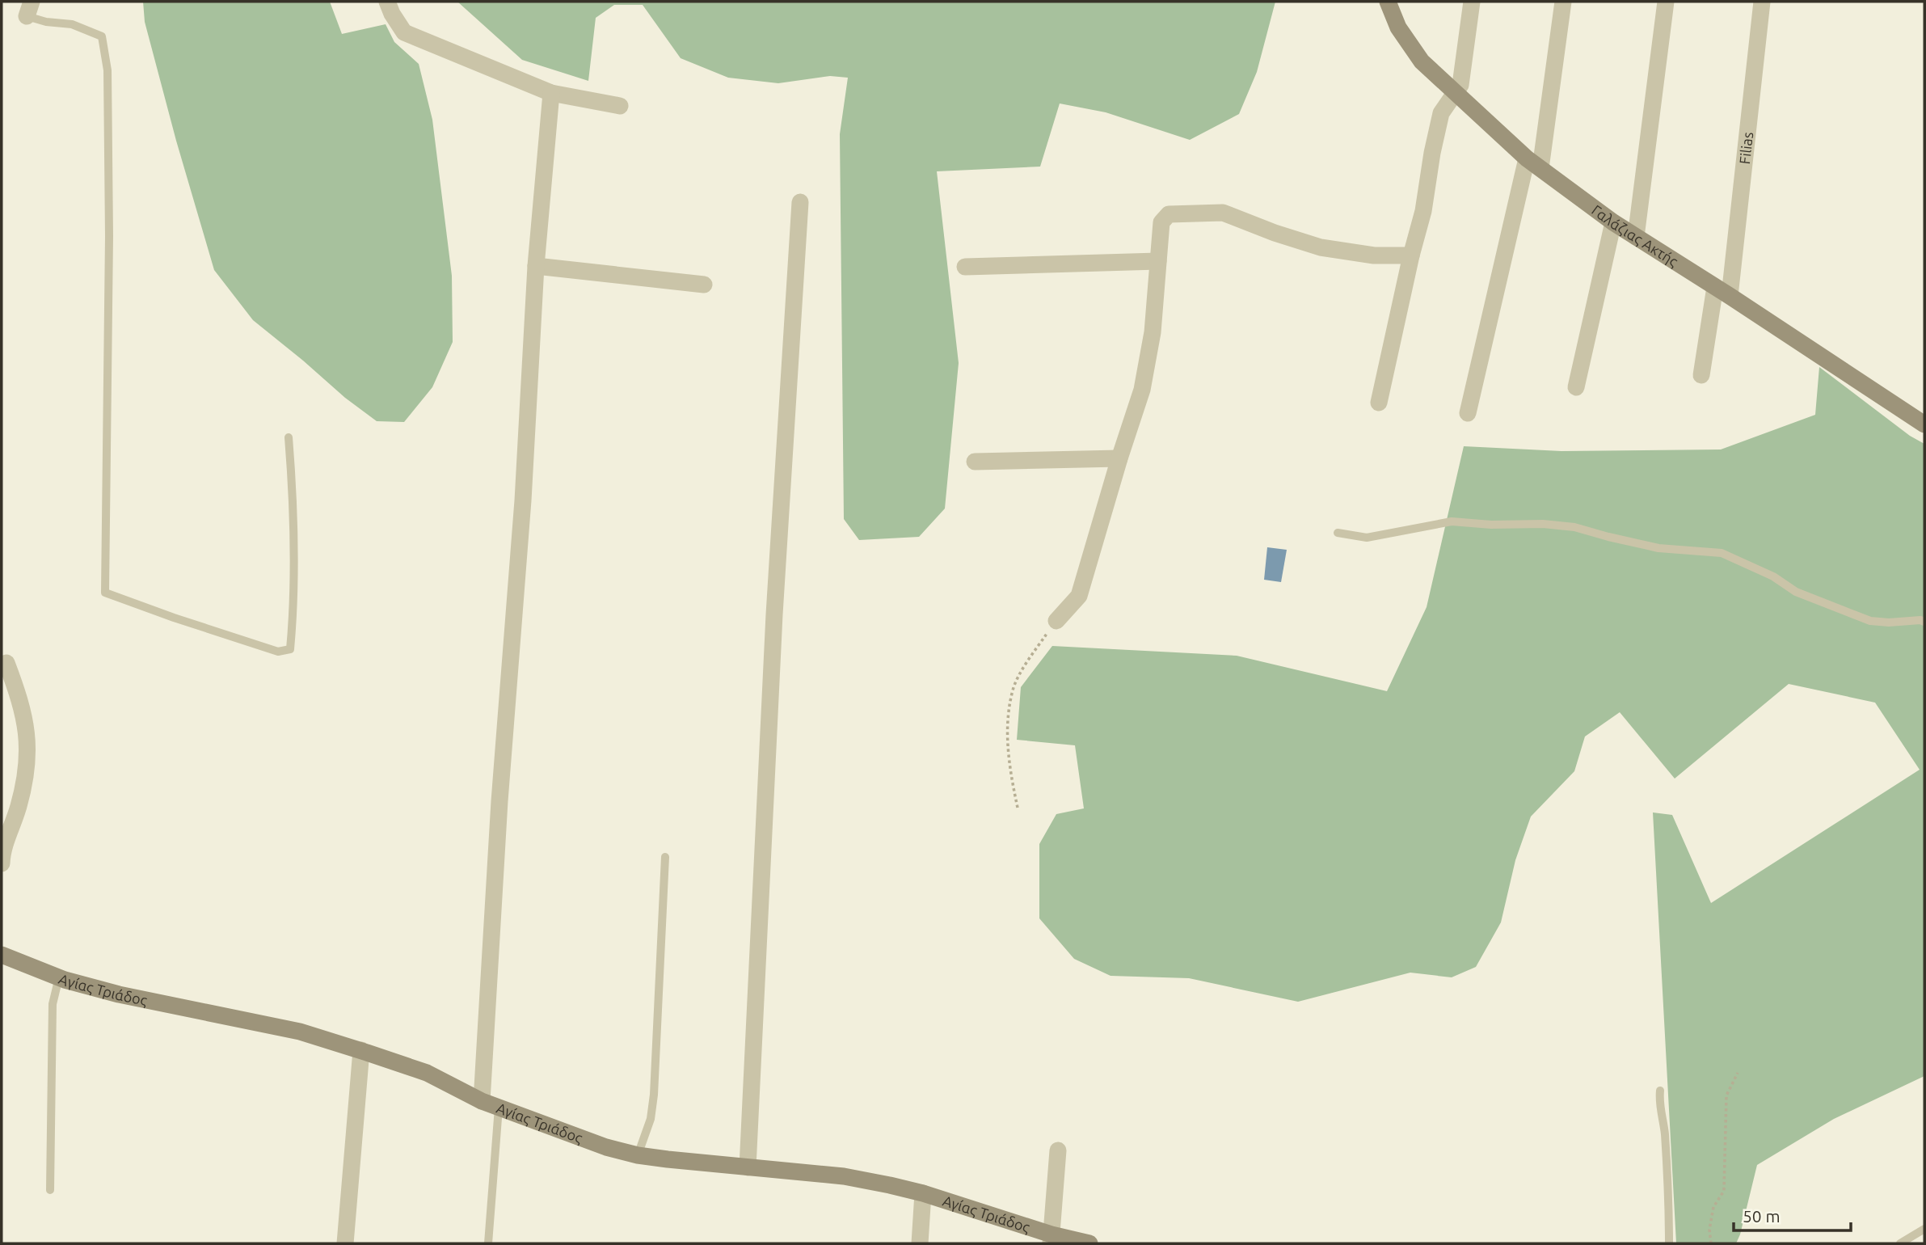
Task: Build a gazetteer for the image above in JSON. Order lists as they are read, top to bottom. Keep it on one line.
{"streets":{"street":["Filias","Γαλάζιας Ακτής","Αγίας Τριάδος"]},"crossings":[["Filias","Γαλάζιας Ακτής"]],"scale_bar":"50 m"}
